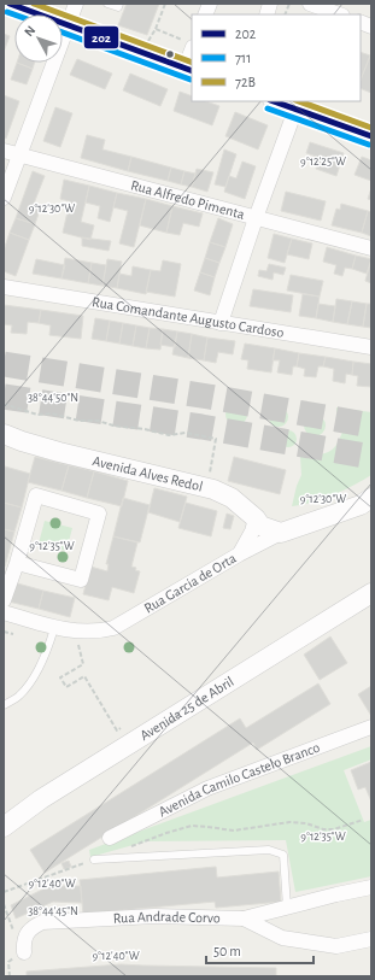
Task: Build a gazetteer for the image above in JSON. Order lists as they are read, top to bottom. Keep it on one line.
{"streets":{"street":["Rua Alfredo Pimenta","Rua Comandante Augusto Cardoso","Avenida Alves Redol","Rua Garcia de Orta","Avenida 25 de Abril","Avenida Camilo Castelo Branco","Rua Andrade Corvo"]},"crossings":[["Avenida Alves Redol","Rua Garcia de Orta"]],"lines":["transit line 202","transit line 72B","transit line 711"],"legend":["202","711","72B"],"scale_bar":"50 m","north":"top left","coordinates":["9°12'25\"W","9°12'30\"W","38°44'50\"N","9°12'35\"W","9°12'40\"W","38°44'45\"N"]}
